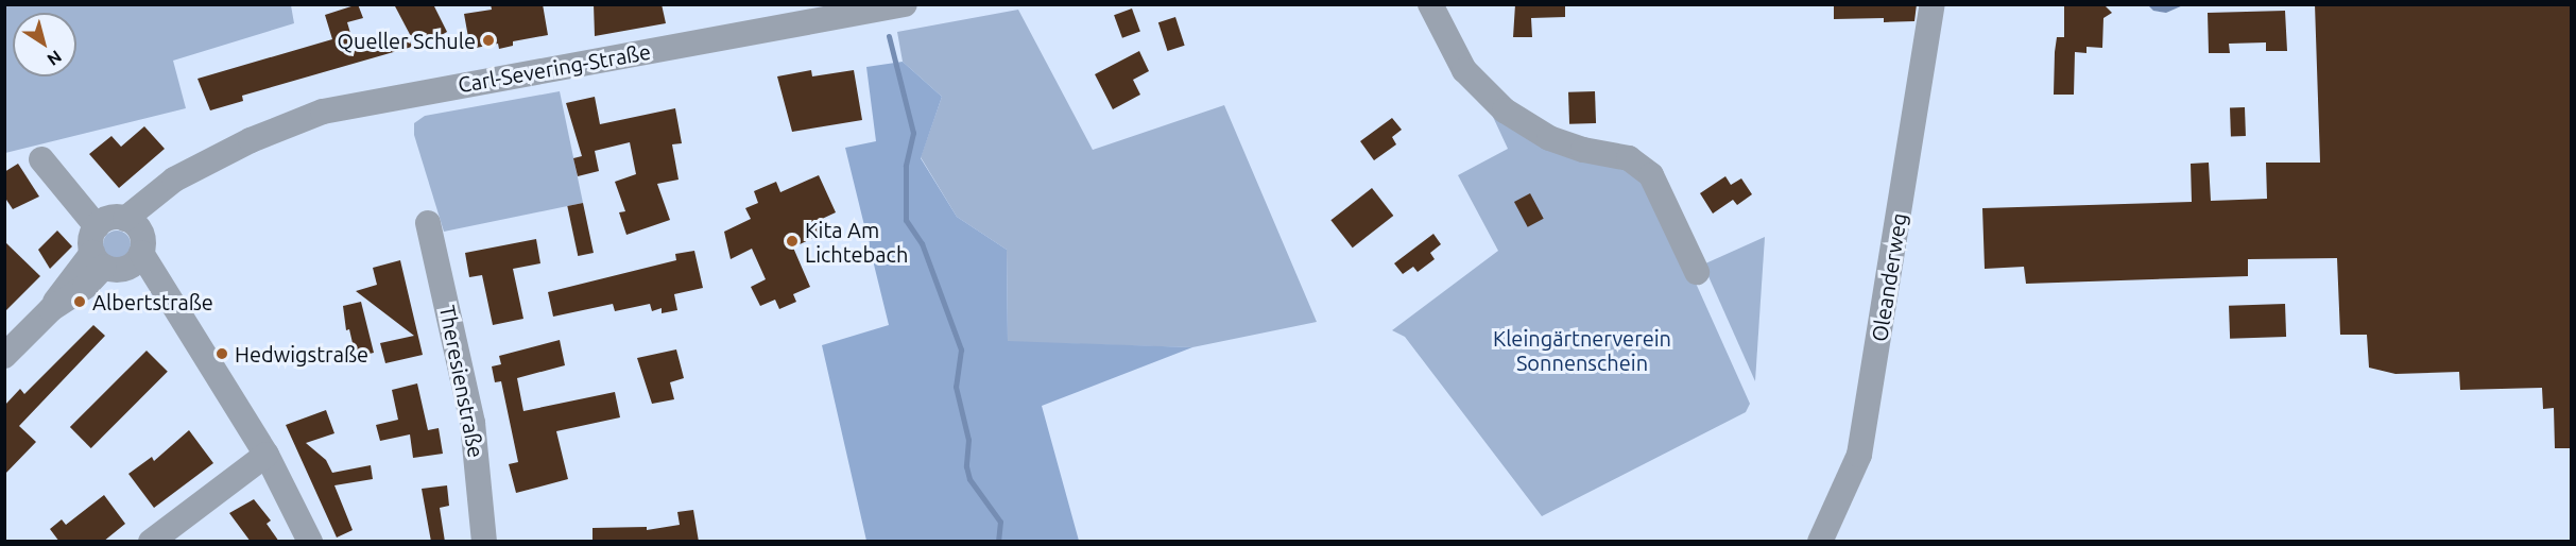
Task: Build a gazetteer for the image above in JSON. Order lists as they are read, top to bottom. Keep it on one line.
{"streets":{"street":["Carl-Severing-Straße","Oleanderweg","Theresienstraße"]},"parks":["Kleingärtnerverein Sonnenschein"],"places":["Queller Schule","Kita Am Lichtebach","Albertstraße","Hedwigstraße"],"north":"bottom right"}
